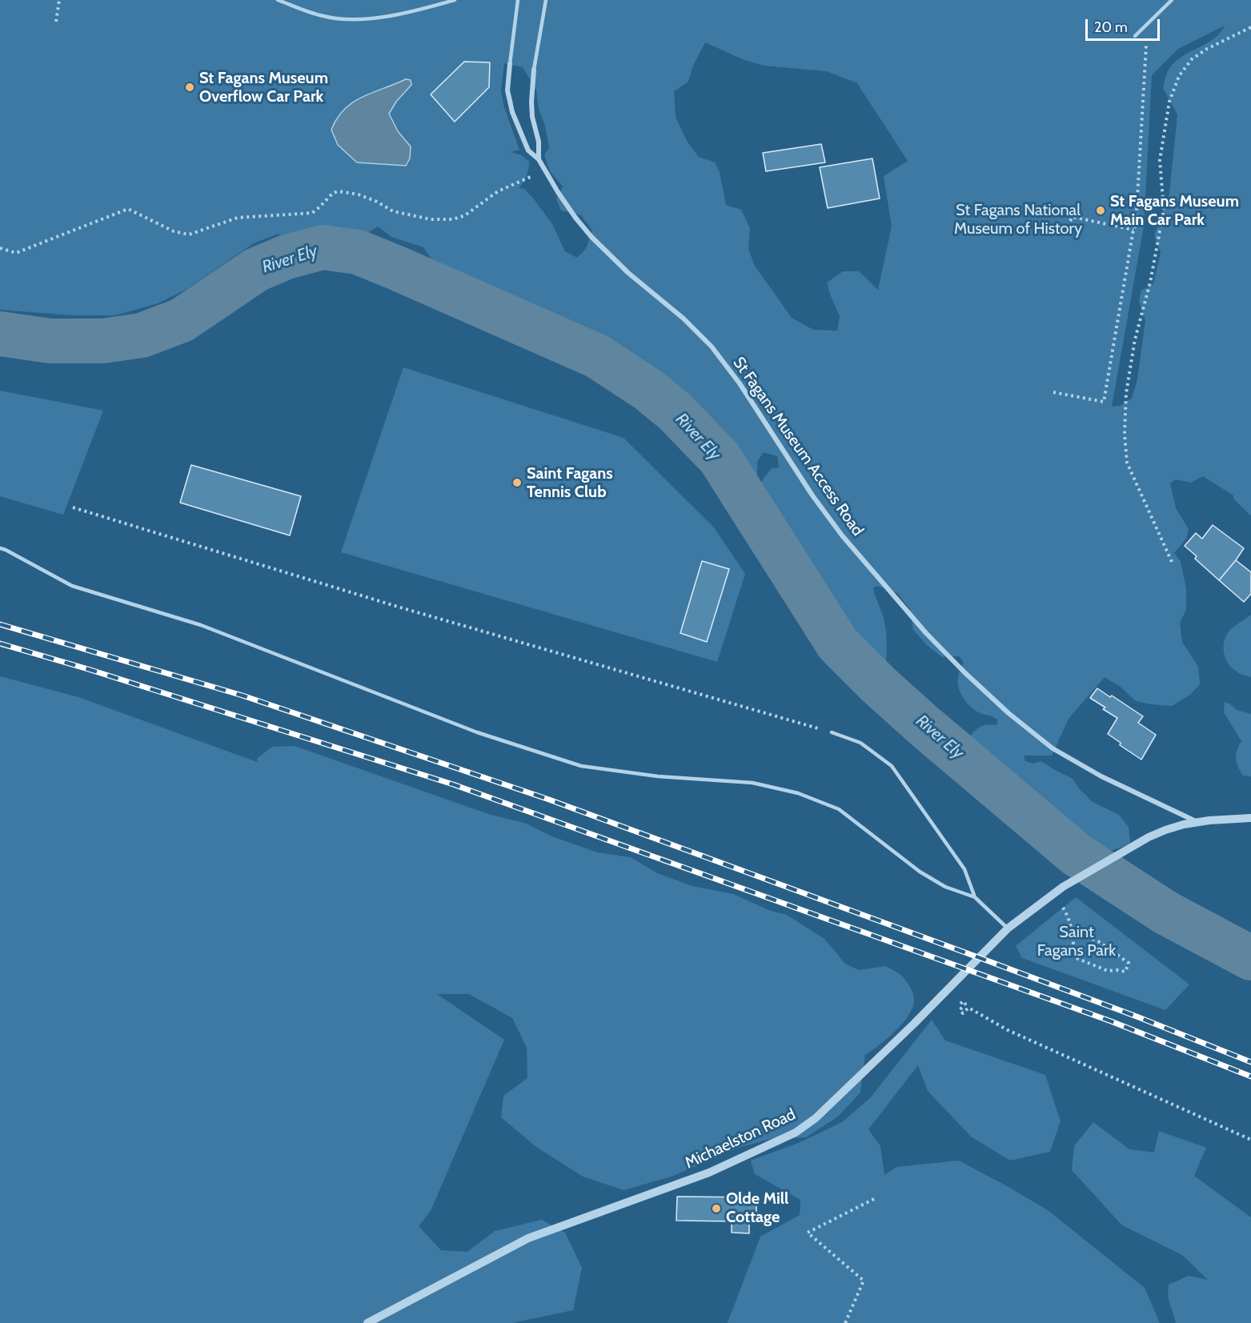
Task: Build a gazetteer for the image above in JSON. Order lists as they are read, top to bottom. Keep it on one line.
{"streets":{"street":["St Fagans Museum Access Road","Michaelston Road"]},"crossings":[["St Fagans Museum Access Road","Michaelston Road"]],"water":["River Ely"],"parks":["St Fagans National Museum of History","Saint Fagans Park"],"places":["St Fagans Museum Overflow Car Park","St Fagans Museum Main Car Park","Saint Fagans Tennis Club","Olde Mill Cottage"],"scale_bar":"20 m"}
